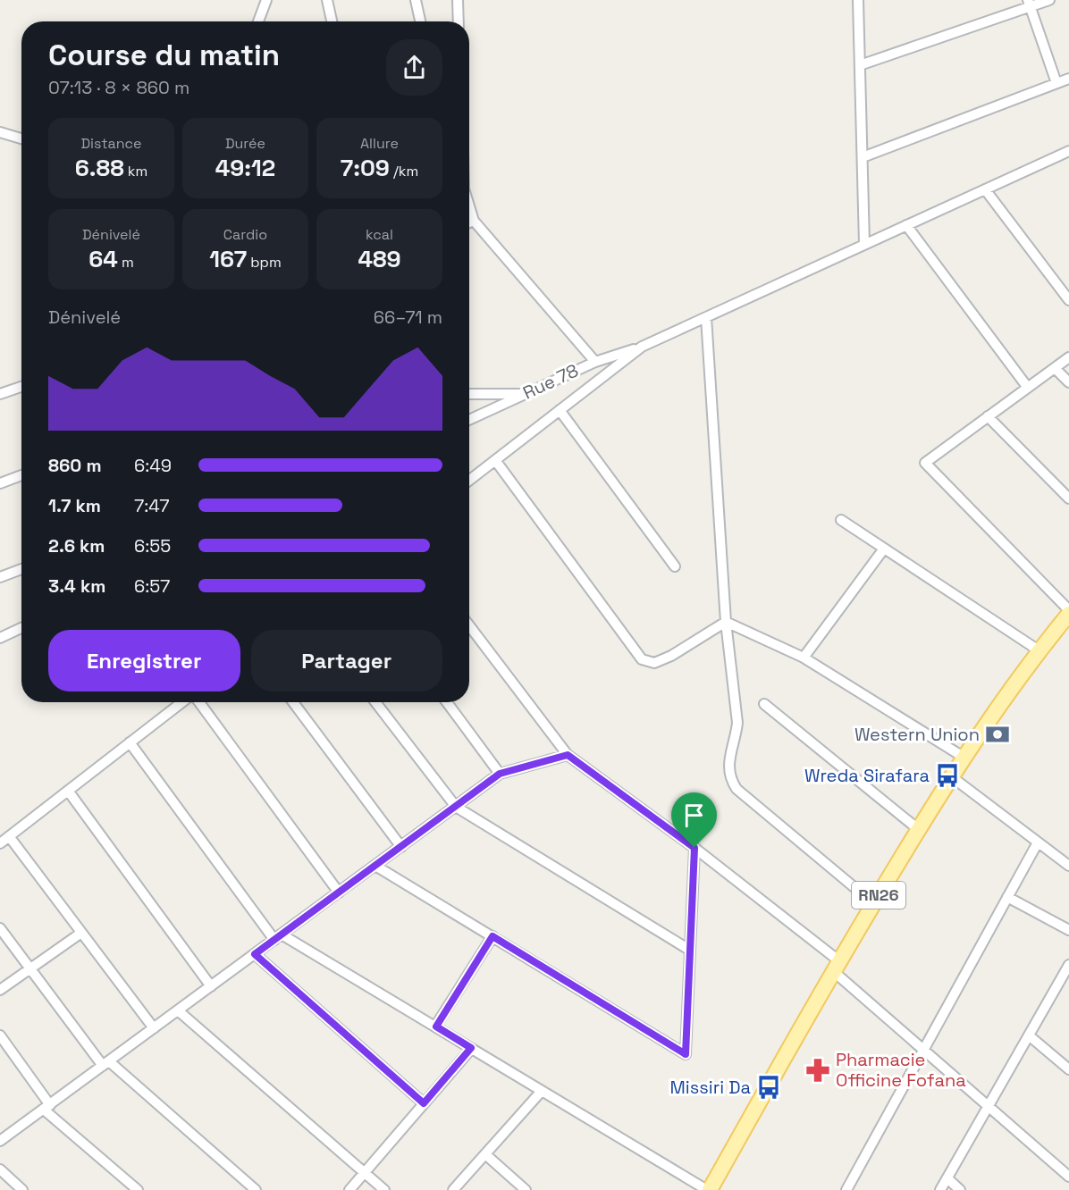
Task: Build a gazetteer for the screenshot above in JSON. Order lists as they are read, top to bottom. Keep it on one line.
{"streets":{"main road":["RN26"],"street":["Rue 78"]},"places":{"bank":["Western Union"],"bus stop":["Wreda Sirafara","Missiri Da"],"pharmacy":["Pharmacie Officine Fofana"]},"page":{"heading":["Course du matin","07:13 · 8 × 860 m"],"stats":[["Distance","6.88 km"],["Durée","49:12"],["Allure","7:09 /km"],["Dénivelé","64 m"],["Cardio","167 bpm"],["kcal","489"]],"chart":["Dénivelé","66–71 m"],"list":[{"name":"860 m","note":"6:49"},{"name":"1.7 km","note":"7:47"},{"name":"2.6 km","note":"6:55"},{"name":"3.4 km","note":"6:57"}],"buttons":["Enregistrer","Partager"]}}
